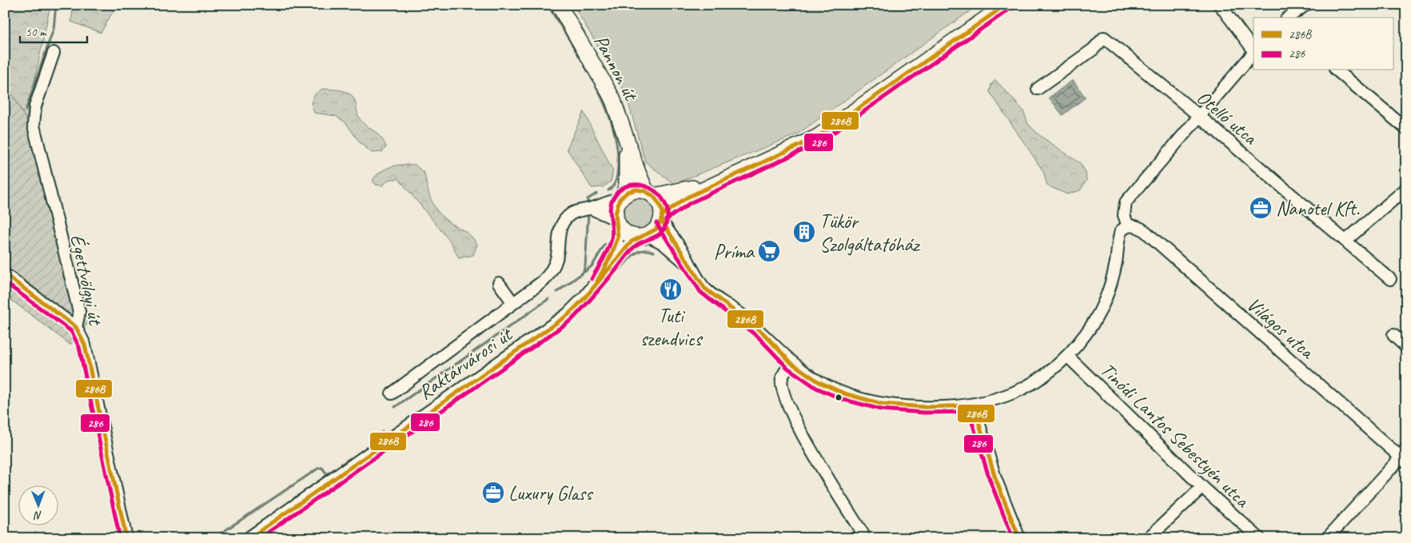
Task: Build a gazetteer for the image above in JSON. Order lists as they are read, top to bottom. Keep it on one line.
{"streets":{"main road":["Pannon út","Raktárvárosi út"],"street":["Otelló utca","Égettvölgyi út","Világos utca","Tinódi Lantos Sebestyén utca"]},"crossings":[["Pannon út","Raktárvárosi út"]],"places":{"office":["Nanotel Kft.","Luxury Glass"],"building":["Tükör Szolgáltatóház"],"supermarket":["Príma"],"restaurant":["Tuti szendvics"]},"lines":["transit line 286B","transit line 286"],"legend":["286B","286"],"scale_bar":"50 m","north":"bottom"}
